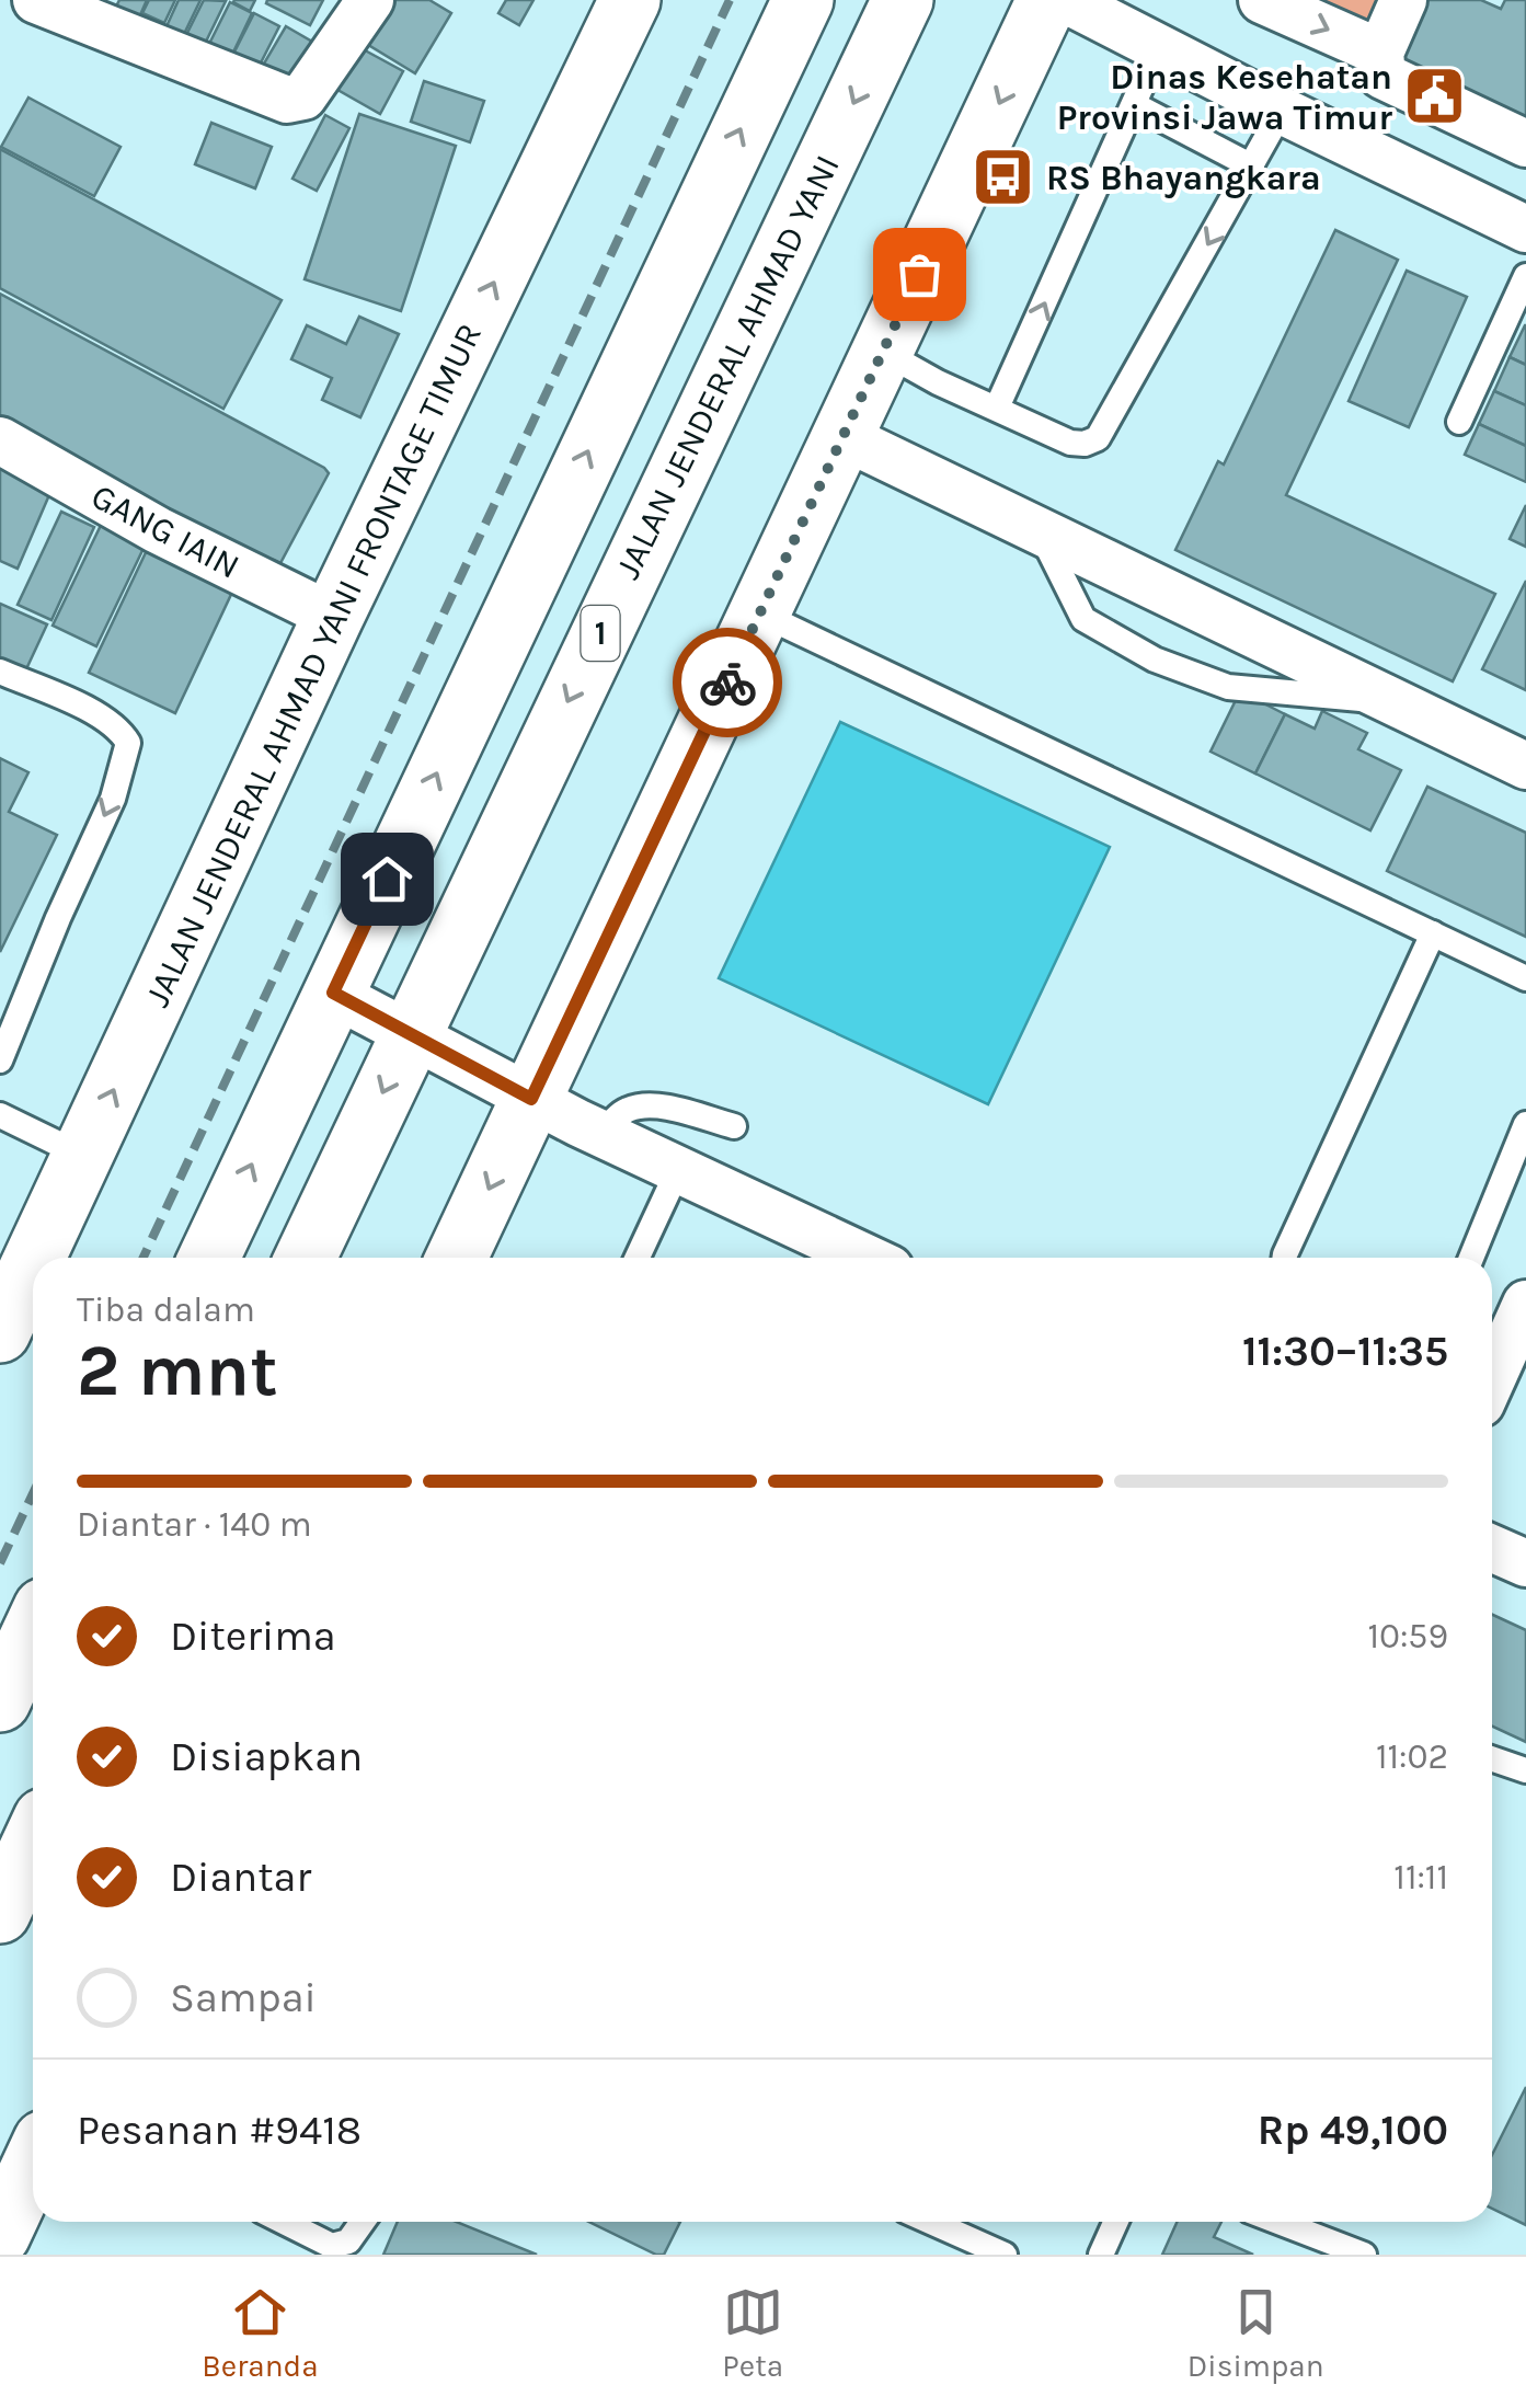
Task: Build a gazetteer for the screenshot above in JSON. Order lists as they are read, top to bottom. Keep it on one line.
{"streets":{"main road":["JALAN JENDERAL AHMAD YANI","1","JALAN JENDERAL AHMAD YANI FRONTAGE TIMUR"],"street":["GANG IAIN"]},"crossings":[["GANG IAIN","JALAN JENDERAL AHMAD YANI FRONTAGE TIMUR"]],"places":{"public building":["Dinas Kesehatan Provinsi Jawa Timur"],"bus stop":["RS Bhayangkara"]},"page":{"heading":["2 mnt","Tiba dalam","11:30–11:35"],"panel":["Pesanan #9418","Rp 49,100"],"bar":"Diantar · 140 m","list":[["Diterima","10:59"],["Disiapkan","11:02"],["Diantar","11:11"],"Sampai"],"tabs":["Beranda","Peta","Disimpan"]}}
